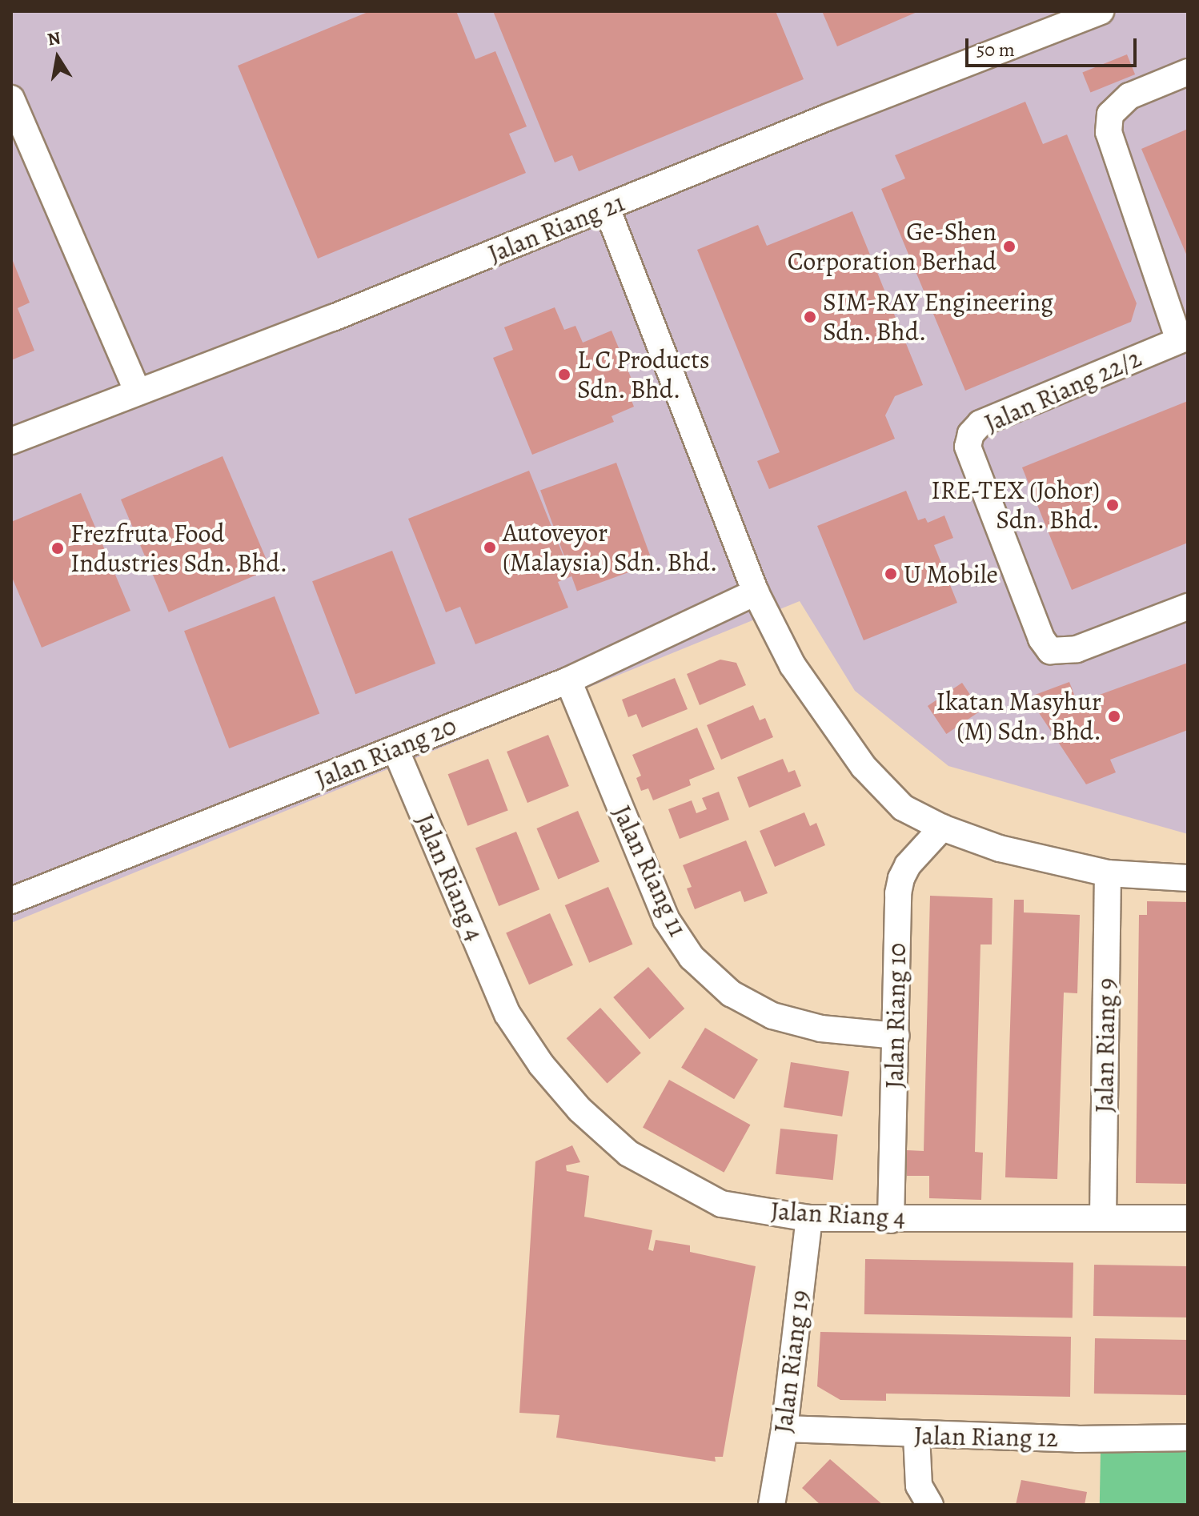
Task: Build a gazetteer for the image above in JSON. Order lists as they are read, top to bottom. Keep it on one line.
{"streets":{"street":["Jalan Riang 21","Jalan Riang 22/2","Jalan Riang 20","Jalan Riang 11","Jalan Riang 4","Jalan Riang 10","Jalan Riang 9","Jalan Riang 19","Jalan Riang 12"]},"crossings":[["Jalan Riang 20","Jalan Riang 11"],["Jalan Riang 20","Jalan Riang 4"],["Jalan Riang 11","Jalan Riang 10"],["Jalan Riang 4","Jalan Riang 10"],["Jalan Riang 4","Jalan Riang 9"],["Jalan Riang 4","Jalan Riang 19"],["Jalan Riang 19","Jalan Riang 12"]],"places":["Ge-Shen Corporation Berhad","SIM-RAY Engineering Sdn. Bhd.","L C Products Sdn. Bhd.","IRE-TEX (Johor) Sdn. Bhd.","Autoveyor (Malaysia) Sdn. Bhd.","Frezfruta Food Industries Sdn. Bhd.","U Mobile","Ikatan Masyhur (M) Sdn. Bhd."],"scale_bar":"50 m","north":"top"}
